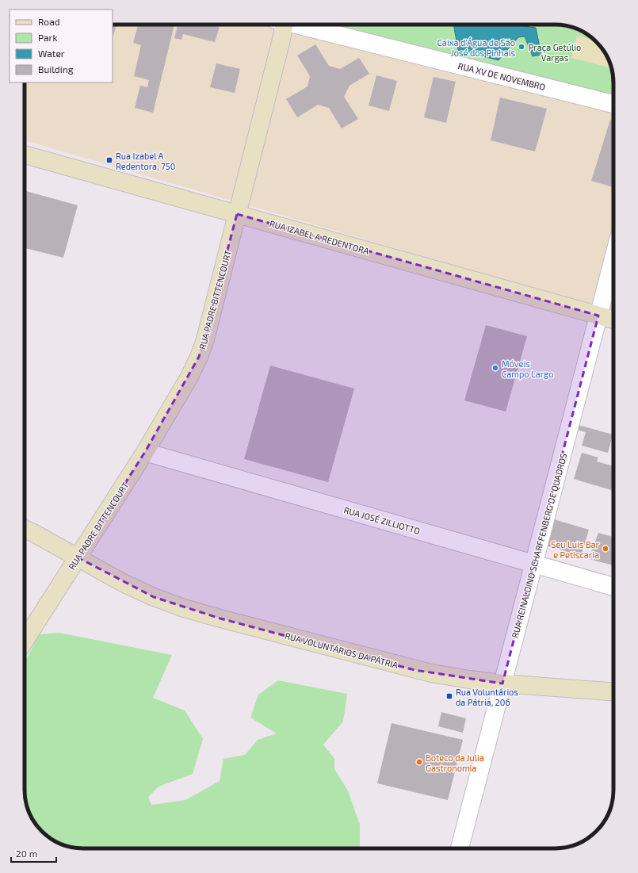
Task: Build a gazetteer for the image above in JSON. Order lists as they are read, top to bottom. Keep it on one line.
{"streets":{"main road":["RUA IZABEL A REDENTORA","RUA PADRE BITTENCOURT","RUA VOLUNTÁRIOS DA PÁTRIA"],"street":["RUA XV DE NOVEMBRO","RUA JOSÉ ZILLIOTTO","RUA REINALDINO SCHARFFENBERG DE QUADROS"]},"crossings":[["RUA IZABEL A REDENTORA","RUA PADRE BITTENCOURT"],["RUA IZABEL A REDENTORA","RUA REINALDINO SCHARFFENBERG DE QUADROS"],["RUA PADRE BITTENCOURT","RUA JOSÉ ZILLIOTTO"],["RUA PADRE BITTENCOURT","RUA VOLUNTÁRIOS DA PÁTRIA"],["RUA JOSÉ ZILLIOTTO","RUA REINALDINO SCHARFFENBERG DE QUADROS"],["RUA REINALDINO SCHARFFENBERG DE QUADROS","RUA VOLUNTÁRIOS DA PÁTRIA"]],"parks":["Praça Getúlio Vargas"],"places":{"other":["Caixa d'Água de São José dos Pinhais","Móveis Campo Largo","Seu Luis Bar e Petiscaria","Boteco da Julia Gastronomia"],"transit":["Rua Izabel A Redentora, 750","Rua Voluntários da Pátria, 206"]},"legend":["Road","Park","Water","Building"],"scale_bar":"20 m"}
